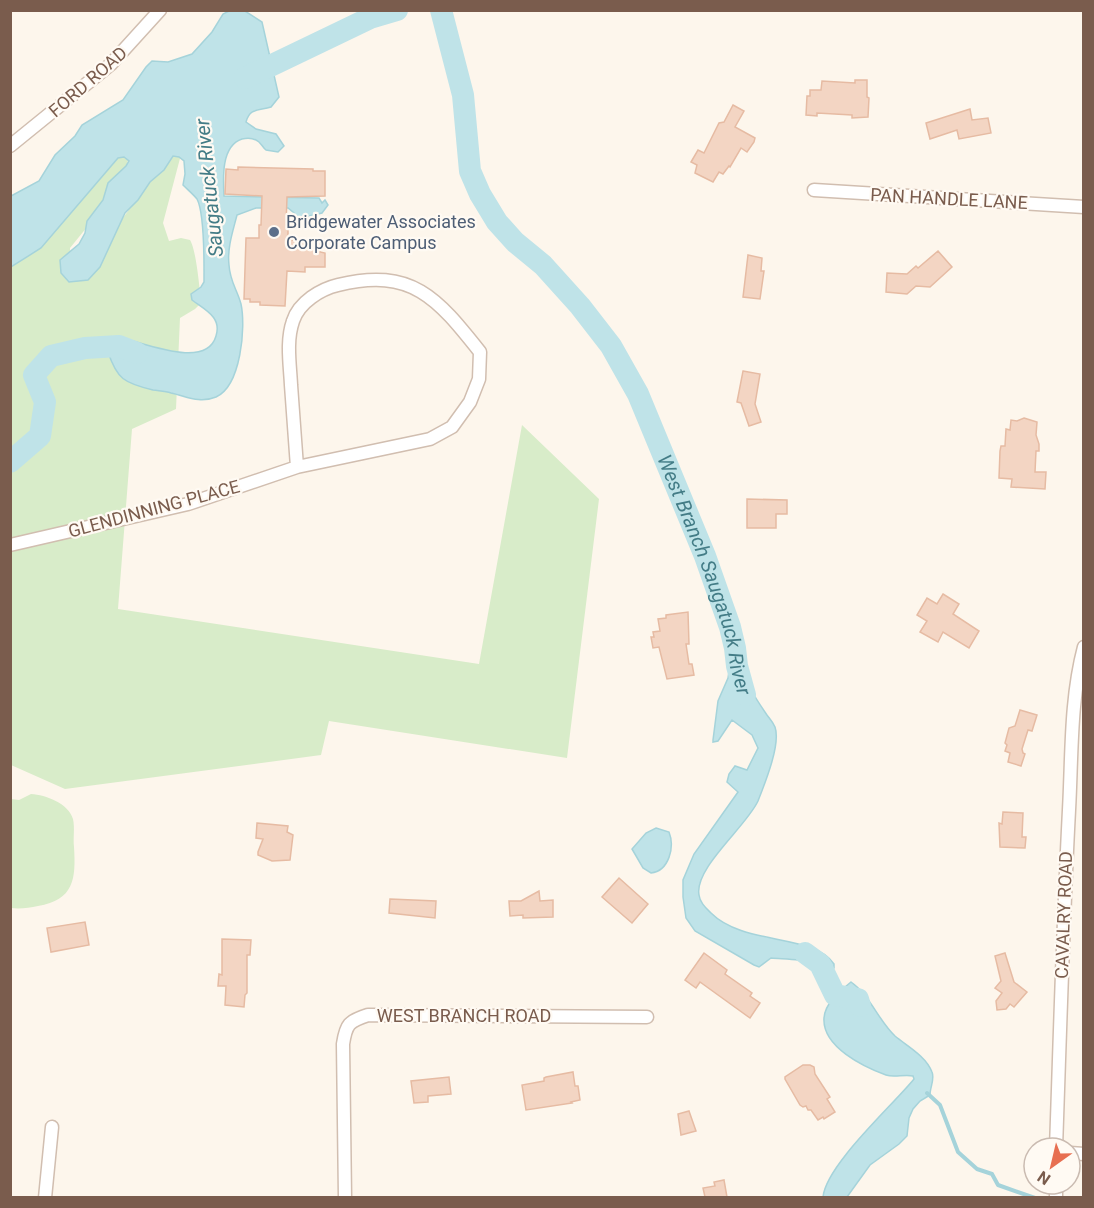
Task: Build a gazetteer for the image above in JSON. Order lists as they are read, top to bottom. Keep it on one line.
{"streets":{"street":["FORD ROAD","PAN HANDLE LANE","GLENDINNING PLACE","CAVALRY ROAD","WEST BRANCH ROAD"]},"water":["Saugatuck River","West Branch Saugatuck River"],"places":["Bridgewater Associates Corporate Campus"],"north":"bottom left"}
